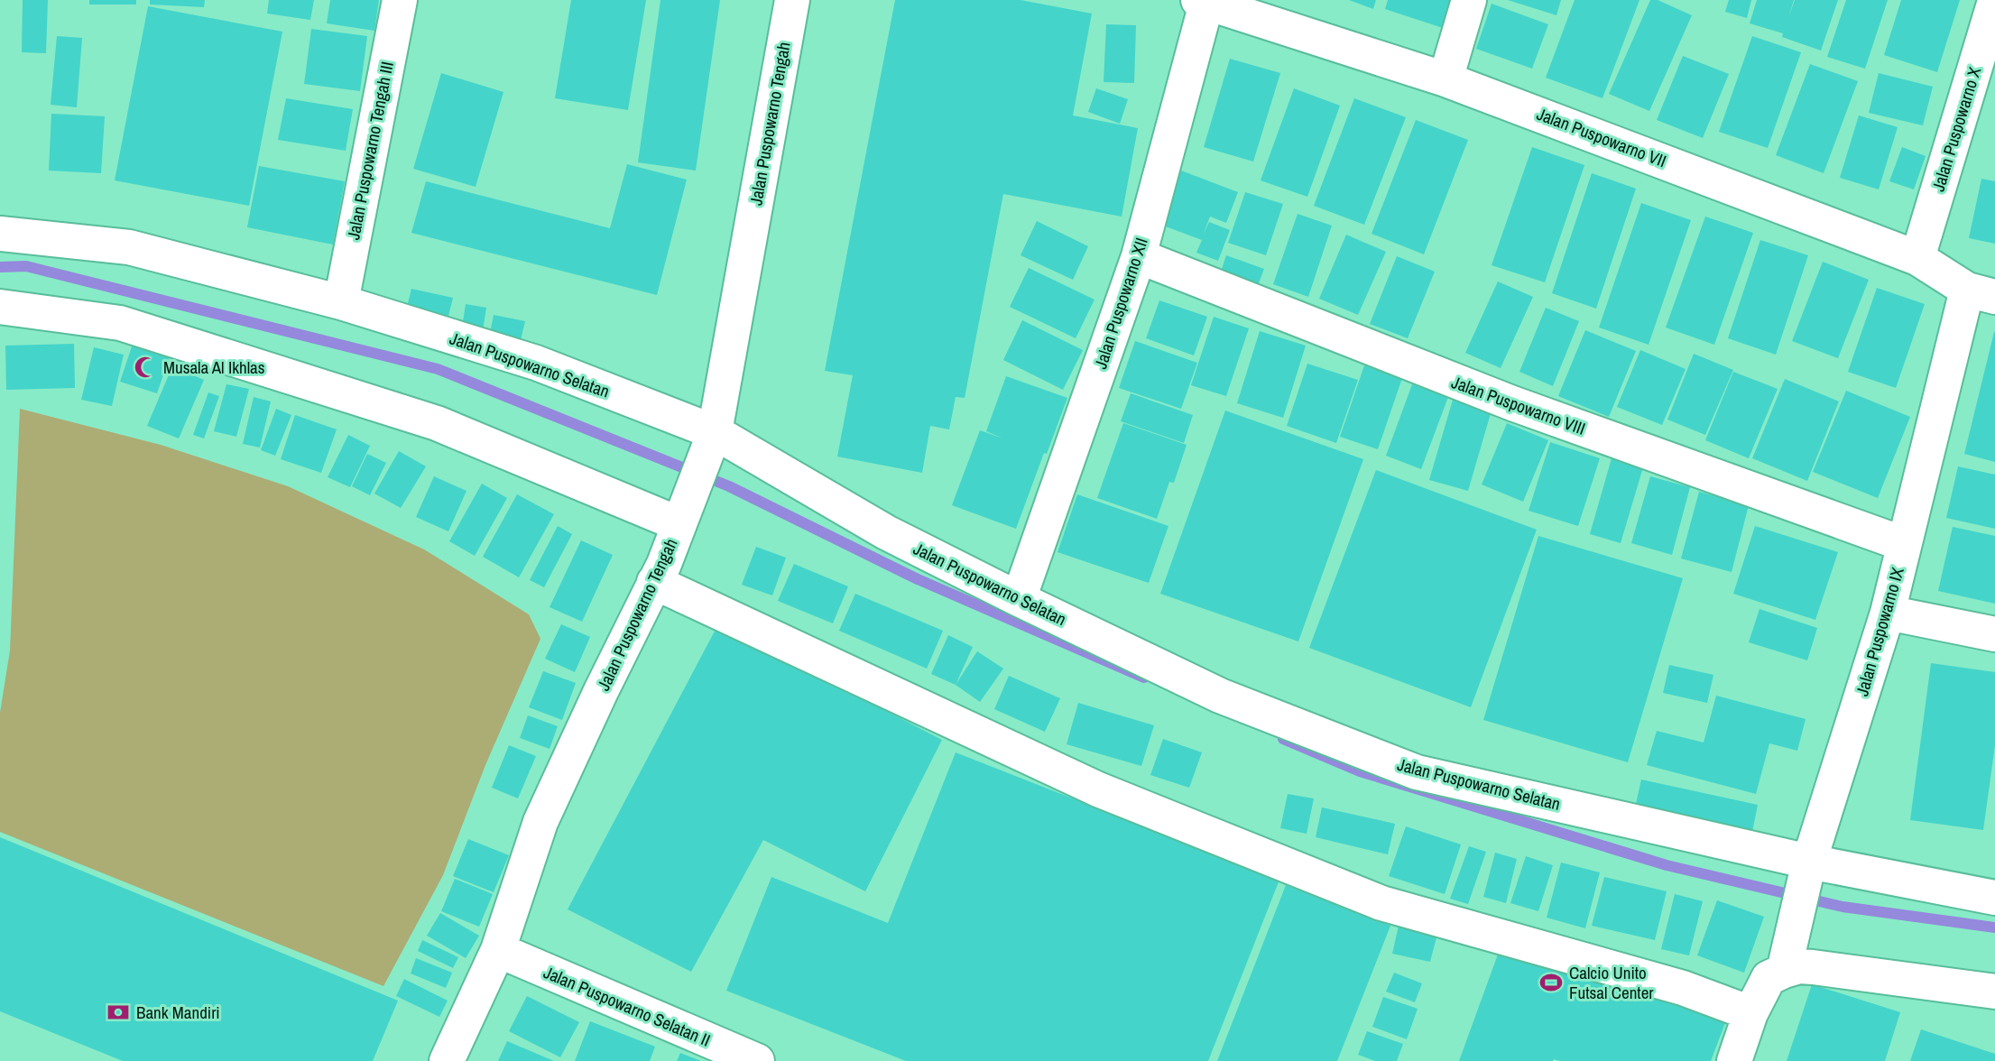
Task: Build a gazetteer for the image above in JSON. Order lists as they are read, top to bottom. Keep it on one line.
{"streets":{"street":["Jalan Puspowarno Tengah","Jalan Puspowarno X","Jalan Puspowarno VII","Jalan Puspowarno Tengah III","Jalan Puspowarno XII","Jalan Puspowarno Selatan","Jalan Puspowarno VIII","Jalan Puspowarno IX","Jalan Puspowarno Selatan II"]},"crossings":[["Jalan Puspowarno Tengah","Jalan Puspowarno Selatan"],["Jalan Puspowarno Tengah","Jalan Puspowarno Selatan II"],["Jalan Puspowarno X","Jalan Puspowarno VII"],["Jalan Puspowarno VII","Jalan Puspowarno XII"],["Jalan Puspowarno VII","Jalan Puspowarno IX"],["Jalan Puspowarno Tengah III","Jalan Puspowarno Selatan"],["Jalan Puspowarno XII","Jalan Puspowarno Selatan"],["Jalan Puspowarno XII","Jalan Puspowarno VIII"],["Jalan Puspowarno Selatan","Jalan Puspowarno IX"],["Jalan Puspowarno VIII","Jalan Puspowarno IX"]],"places":{"mosque":["Musala Al Ikhlas"],"sports":["Calcio Unito Futsal Center"],"bank":["Bank Mandiri"]}}
